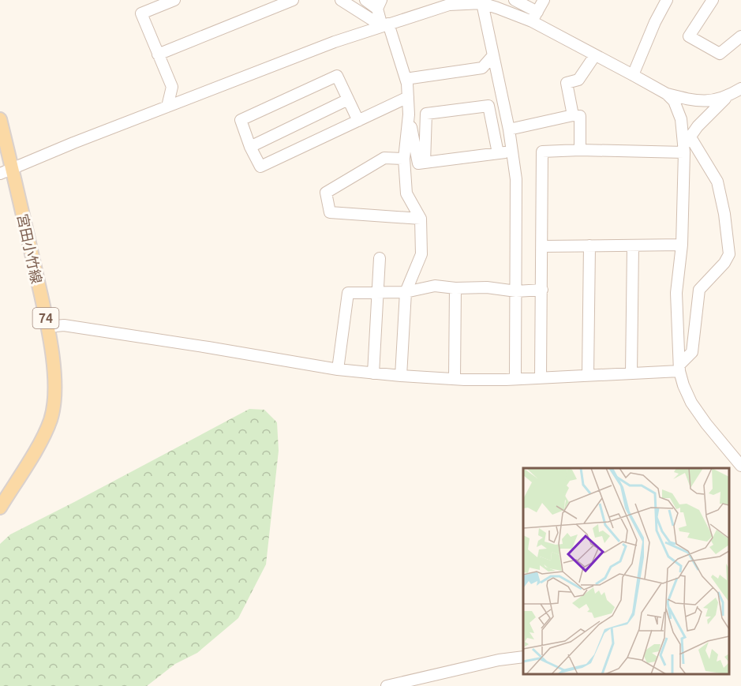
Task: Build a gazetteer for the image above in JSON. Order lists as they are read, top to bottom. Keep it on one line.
{"streets":{"main road":["宮田小竹線","74"]}}
